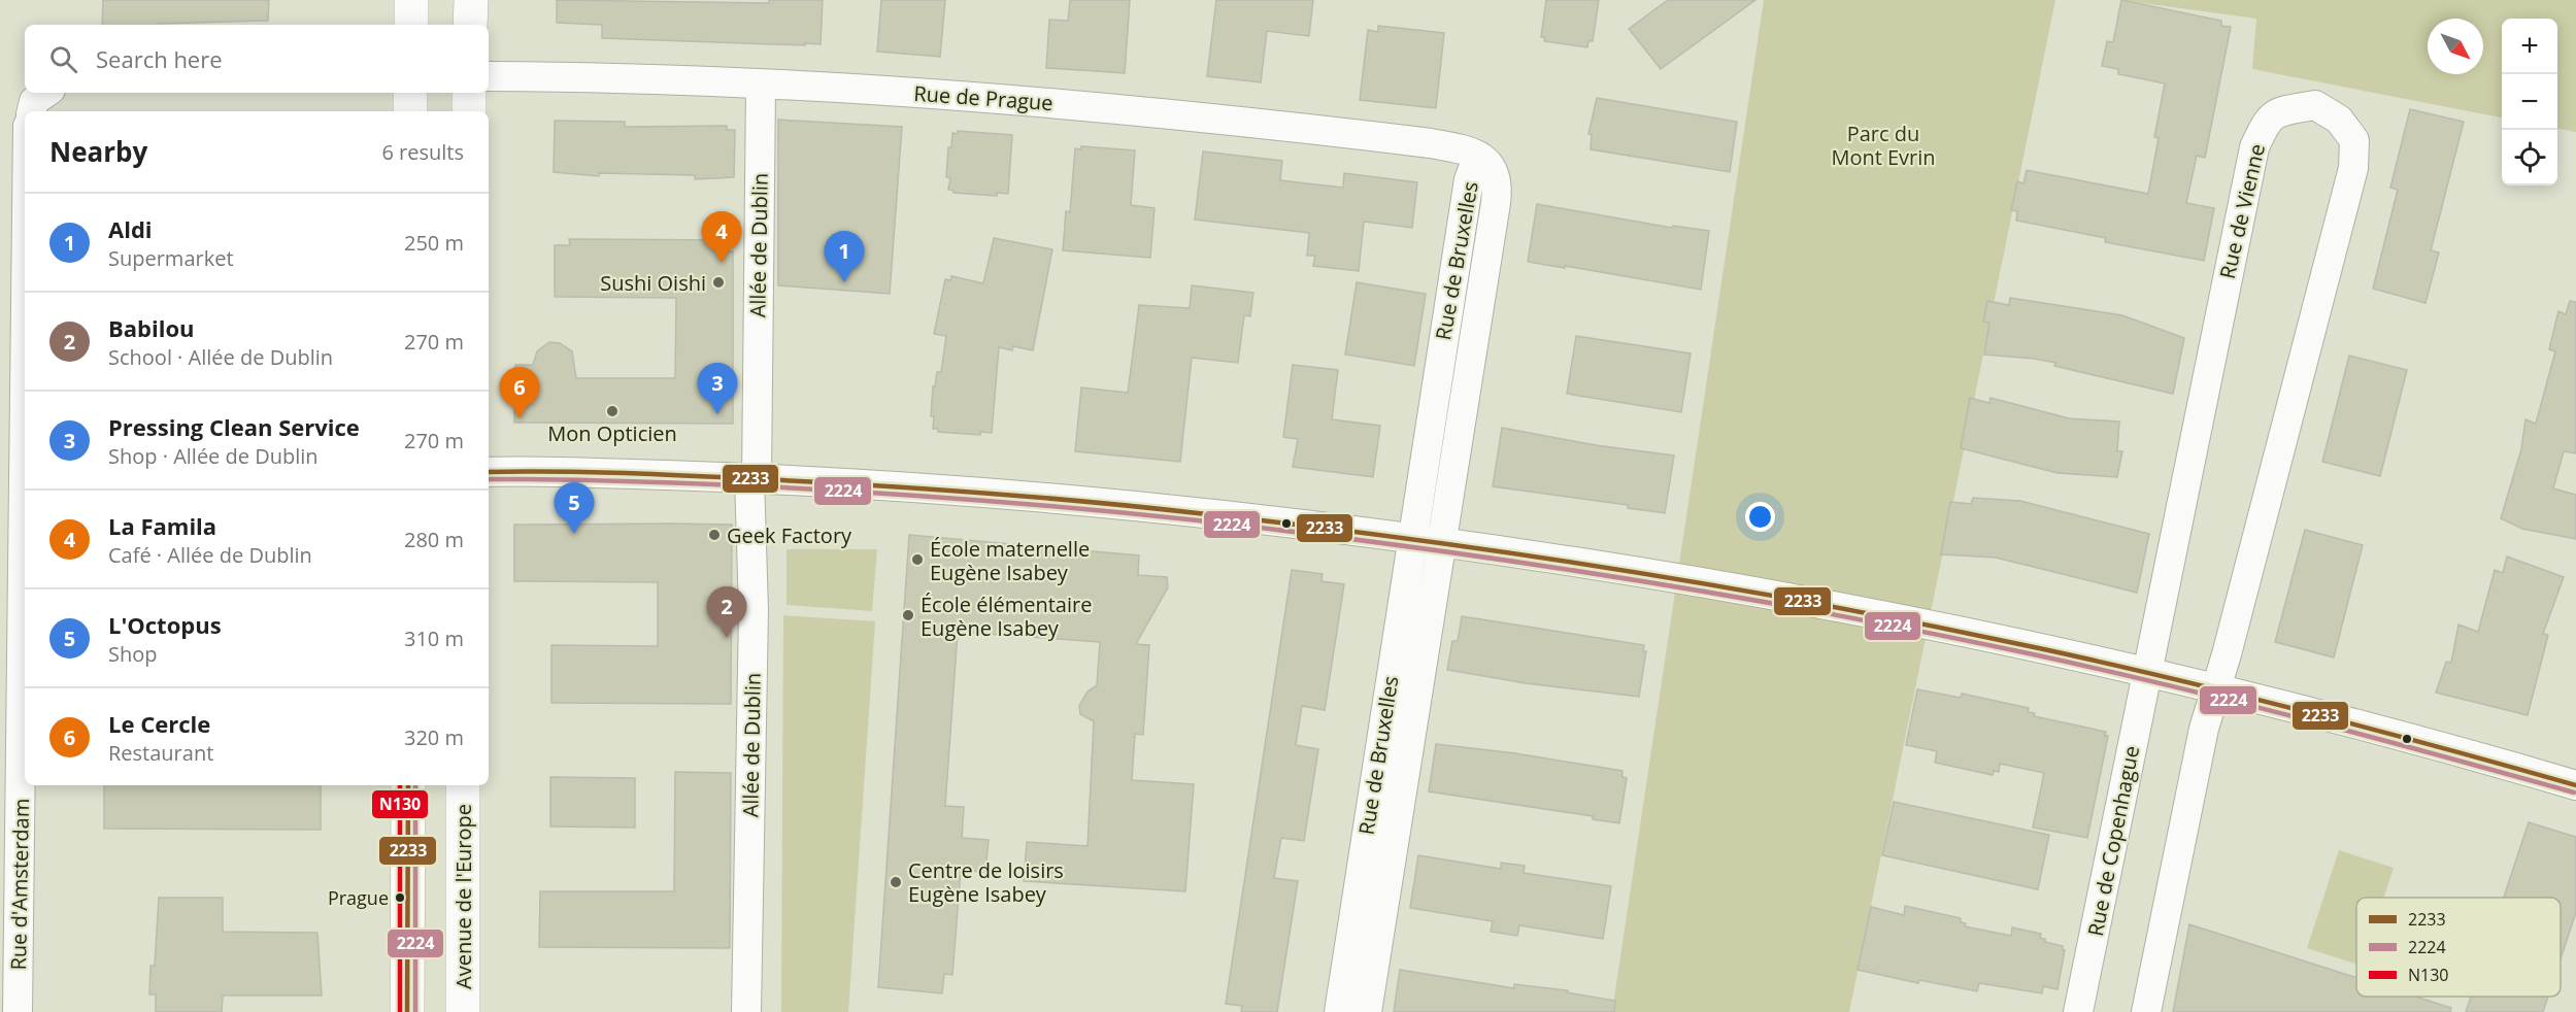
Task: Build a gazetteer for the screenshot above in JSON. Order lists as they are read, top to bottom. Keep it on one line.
{"streets":{"main road":["Avenue de l'Europe"],"street":["Rue de Prague","Rue de Vienne","Allée de Dublin","Rue de Bruxelles","Rue de Copenhague","Rue d'Amsterdam"]},"crossings":[["Rue de Prague","Allée de Dublin"],["Rue de Prague","Rue de Bruxelles"],["Rue de Vienne","Rue de Copenhague"]],"parks":["Parc du Mont Evrin"],"places":["Sushi Oishi","Mon Opticien","Geek Factory","École maternelle Eugène Isabey","École élémentaire Eugène Isabey","Centre de loisirs Eugène Isabey","Prague"],"lines":["transit line 2233","transit line 2224","transit line N130"],"legend":["2233","2224","N130"],"north":"bottom right","page":{"map_buttons":["+","−"],"search":"Search here","heading":["Nearby","6 results"],"list":[{"mark":"1","name":"Aldi","note":"Supermarket","value":"250 m"},{"mark":"2","name":"Babilou","note":"School · Allée de Dublin","value":"270 m"},{"mark":"3","name":"Pressing Clean Service","note":"Shop · Allée de Dublin","value":"270 m"},{"mark":"4","name":"La Famila","note":"Café · Allée de Dublin","value":"280 m"},{"mark":"5","name":"L'Octopus","note":"Shop","value":"310 m"},{"mark":"6","name":"Le Cercle","note":"Restaurant","value":"320 m"}],"pins":["4","1","3","6","5","2"]}}
